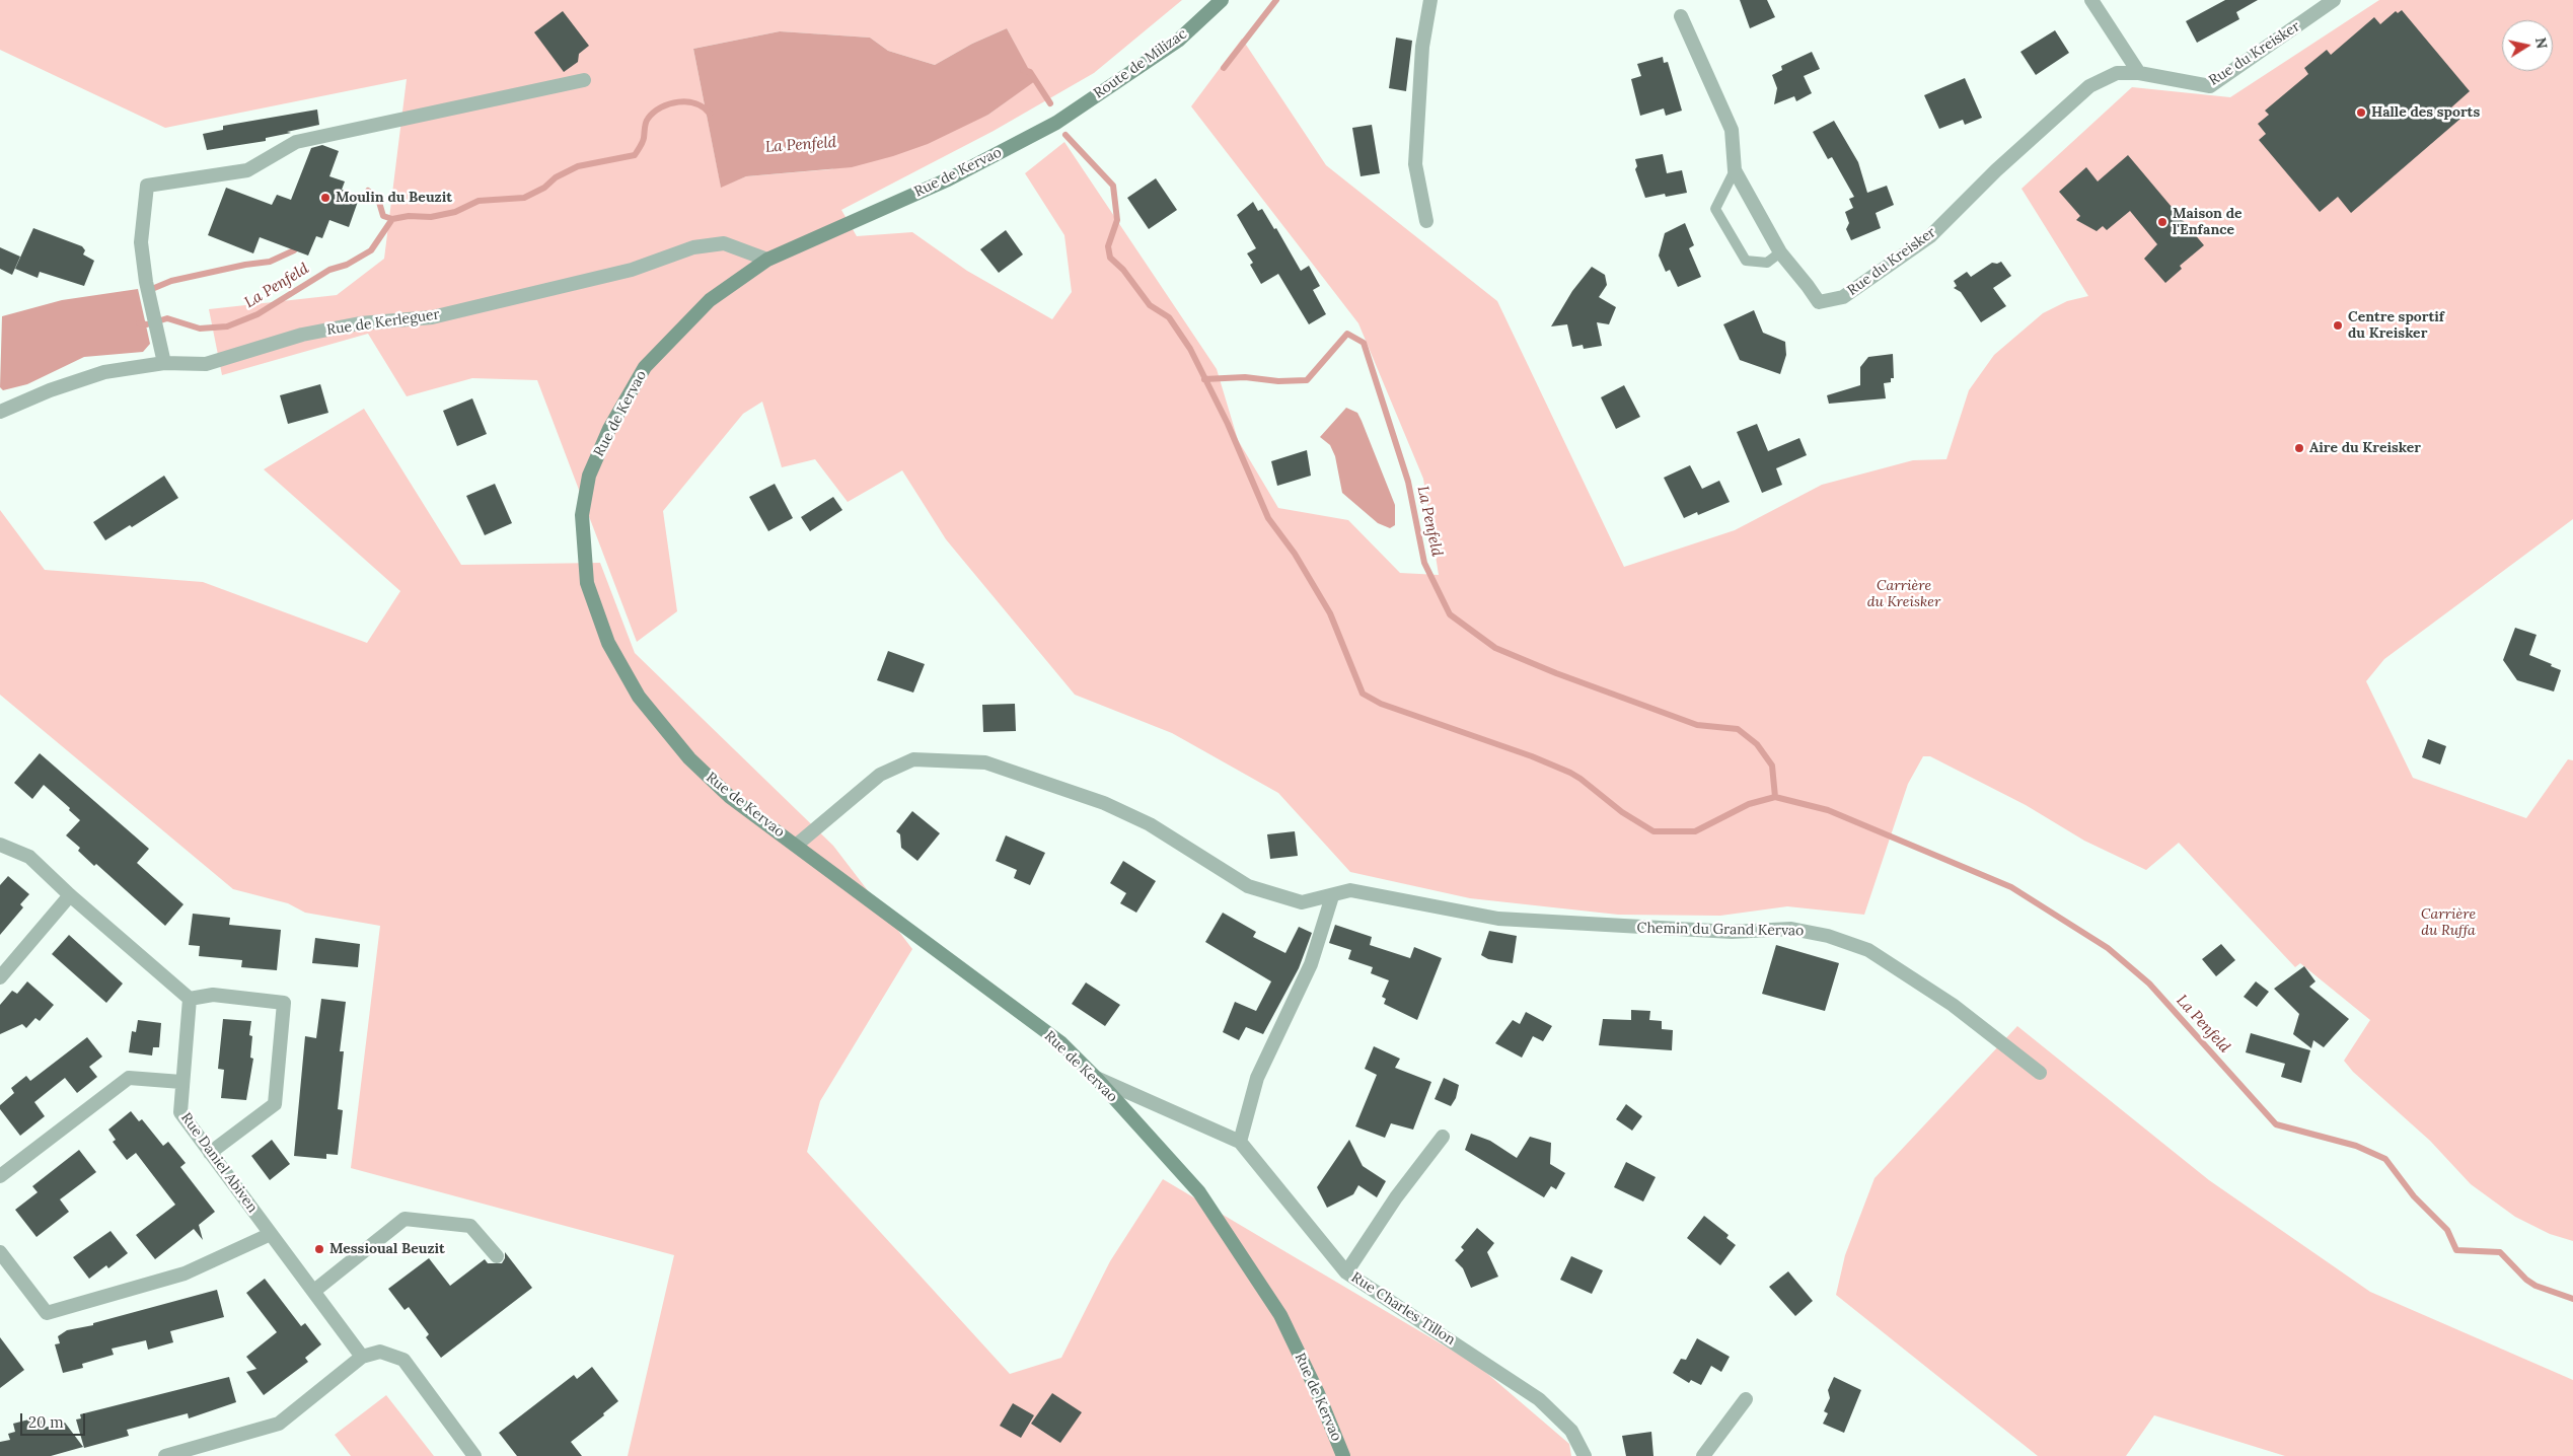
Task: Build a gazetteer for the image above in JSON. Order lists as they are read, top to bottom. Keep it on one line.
{"streets":{"main road":["Route de Milizac","Rue de Kervao"],"street":["Rue du Kreisker","Rue de Kerleguer","Chemin du Grand Kervao","Rue Daniel Abiven","Rue Charles Tillon"]},"crossings":[["Route de Milizac","Rue de Kervao"],["Rue de Kervao","Rue de Kerleguer"],["Rue de Kervao","Chemin du Grand Kervao"]],"water":["La Penfeld"],"parks":["Carrière du Kreisker","Carrière du Ruffa"],"places":["Halle des sports","Moulin du Beuzit","Maison de l'Enfance","Centre sportif du Kreisker","Aire du Kreisker","Messioual Beuzit"],"scale_bar":"20 m","north":"right"}
